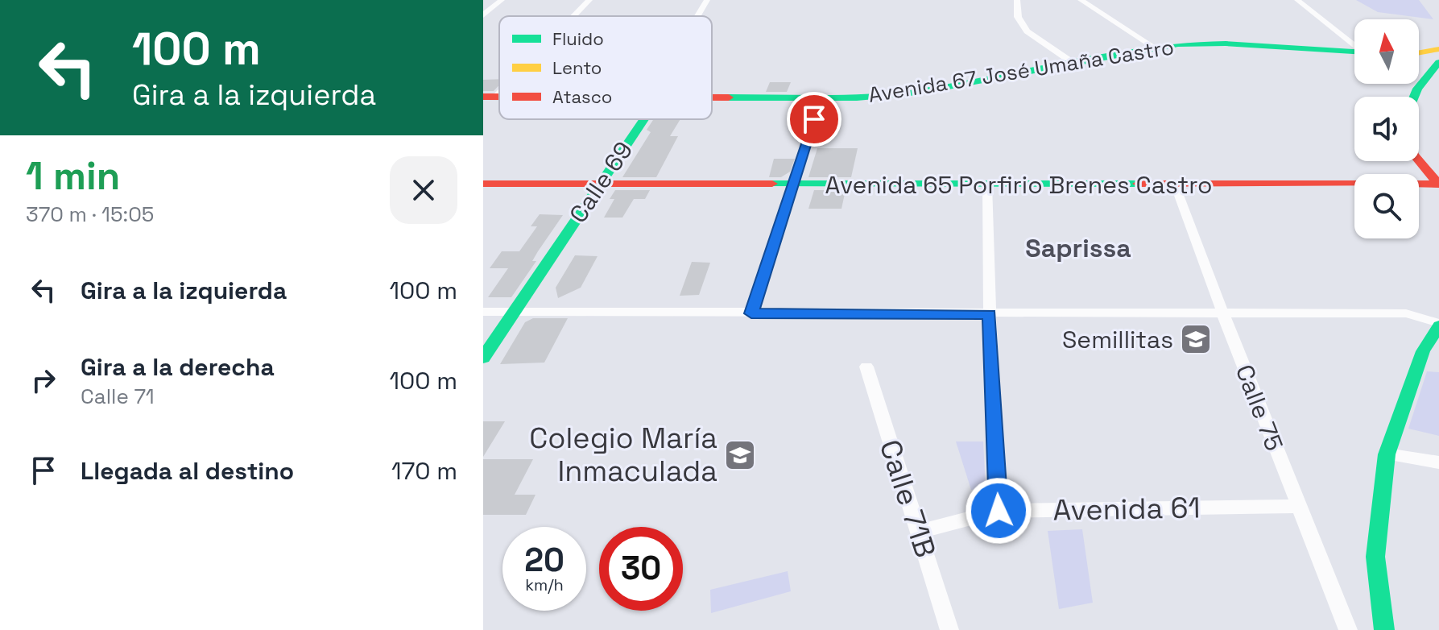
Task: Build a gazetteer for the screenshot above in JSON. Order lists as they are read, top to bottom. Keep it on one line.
{"streets":{"main road":["Avenida 67 José Umaña Castro","Calle 69","Avenida 65 Porfirio Brenes Castro"],"street":["Calle 75","Calle 71B","Avenida 61"]},"crossings":[["Calle 69","Avenida 65 Porfirio Brenes Castro"],["Avenida 65 Porfirio Brenes Castro","Calle 75"],["Calle 75","Avenida 61"],["Calle 71B","Avenida 61"]],"districts":["Saprissa"],"places":{"school or university":["Semillitas","Colegio María Inmaculada"]},"legend":["Fluido","Lento","Atasco"],"north":"top","page":{"turn":["100 m","Gira a la izquierda"],"heading":["1 min","370 m · 15:05"],"list":[{"name":"Gira a la izquierda","value":"100 m"},{"name":"Gira a la derecha","note":"Calle 71","value":"100 m"},{"name":"Llegada al destino","value":"170 m"}],"speed":"20 km/h","limit":"30"}}
